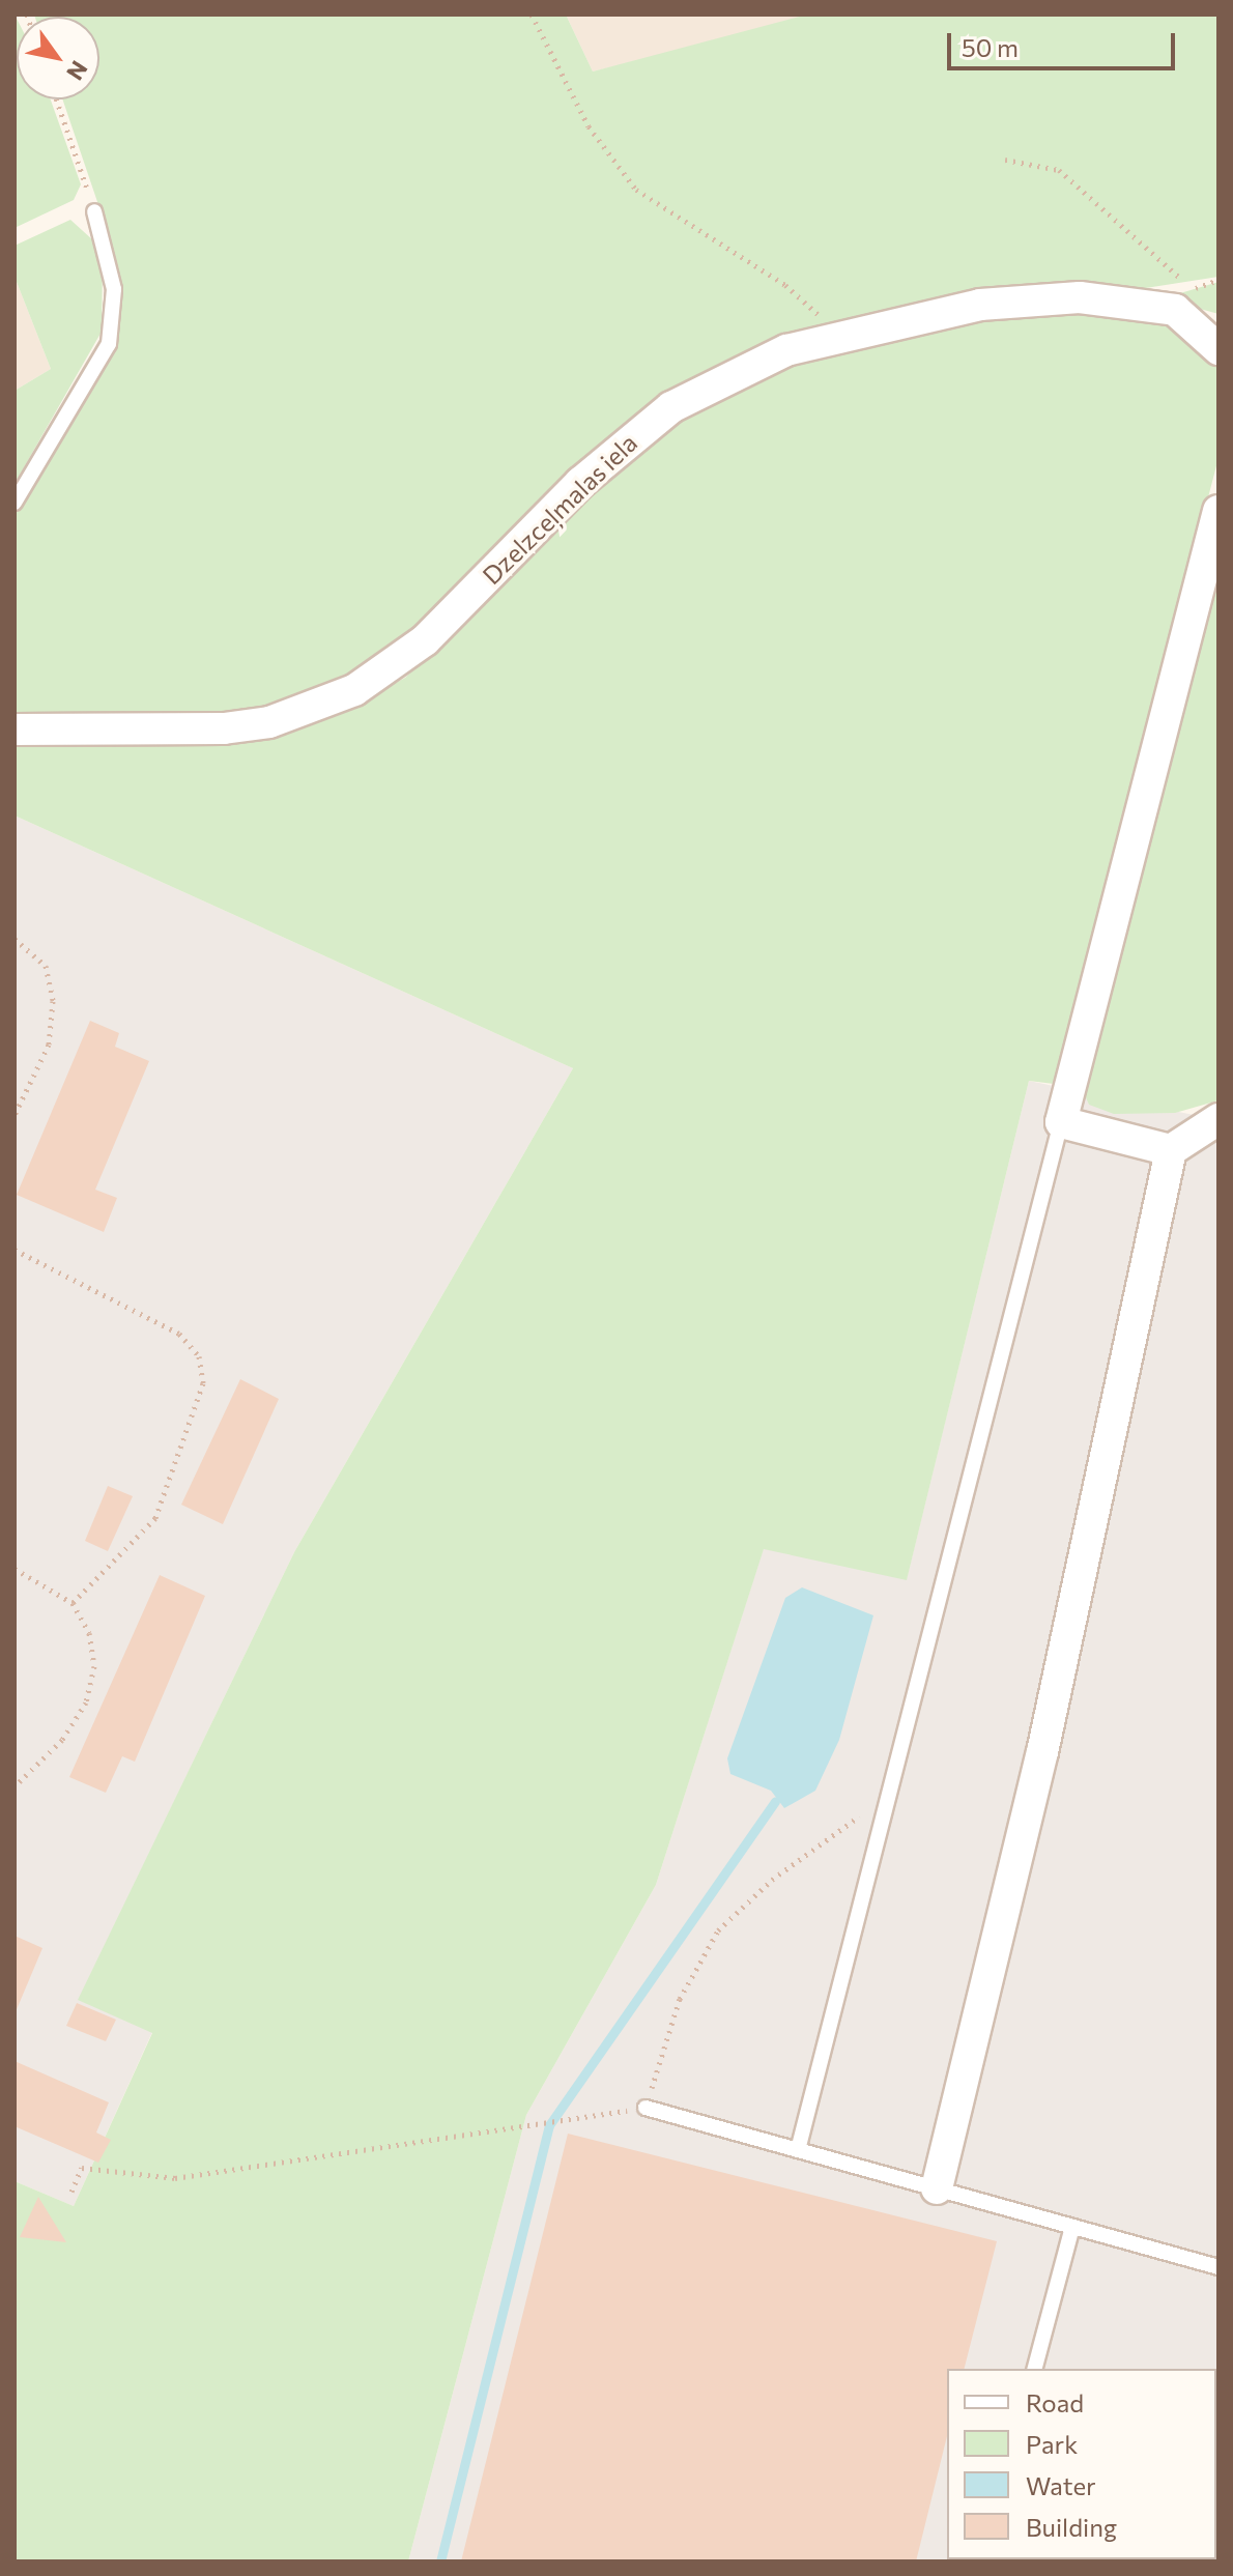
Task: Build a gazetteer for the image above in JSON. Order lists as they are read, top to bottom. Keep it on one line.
{"streets":{"street":["Dzelzceļmalas iela"]},"legend":["Road","Park","Water","Building"],"scale_bar":"50 m","north":"bottom right"}
